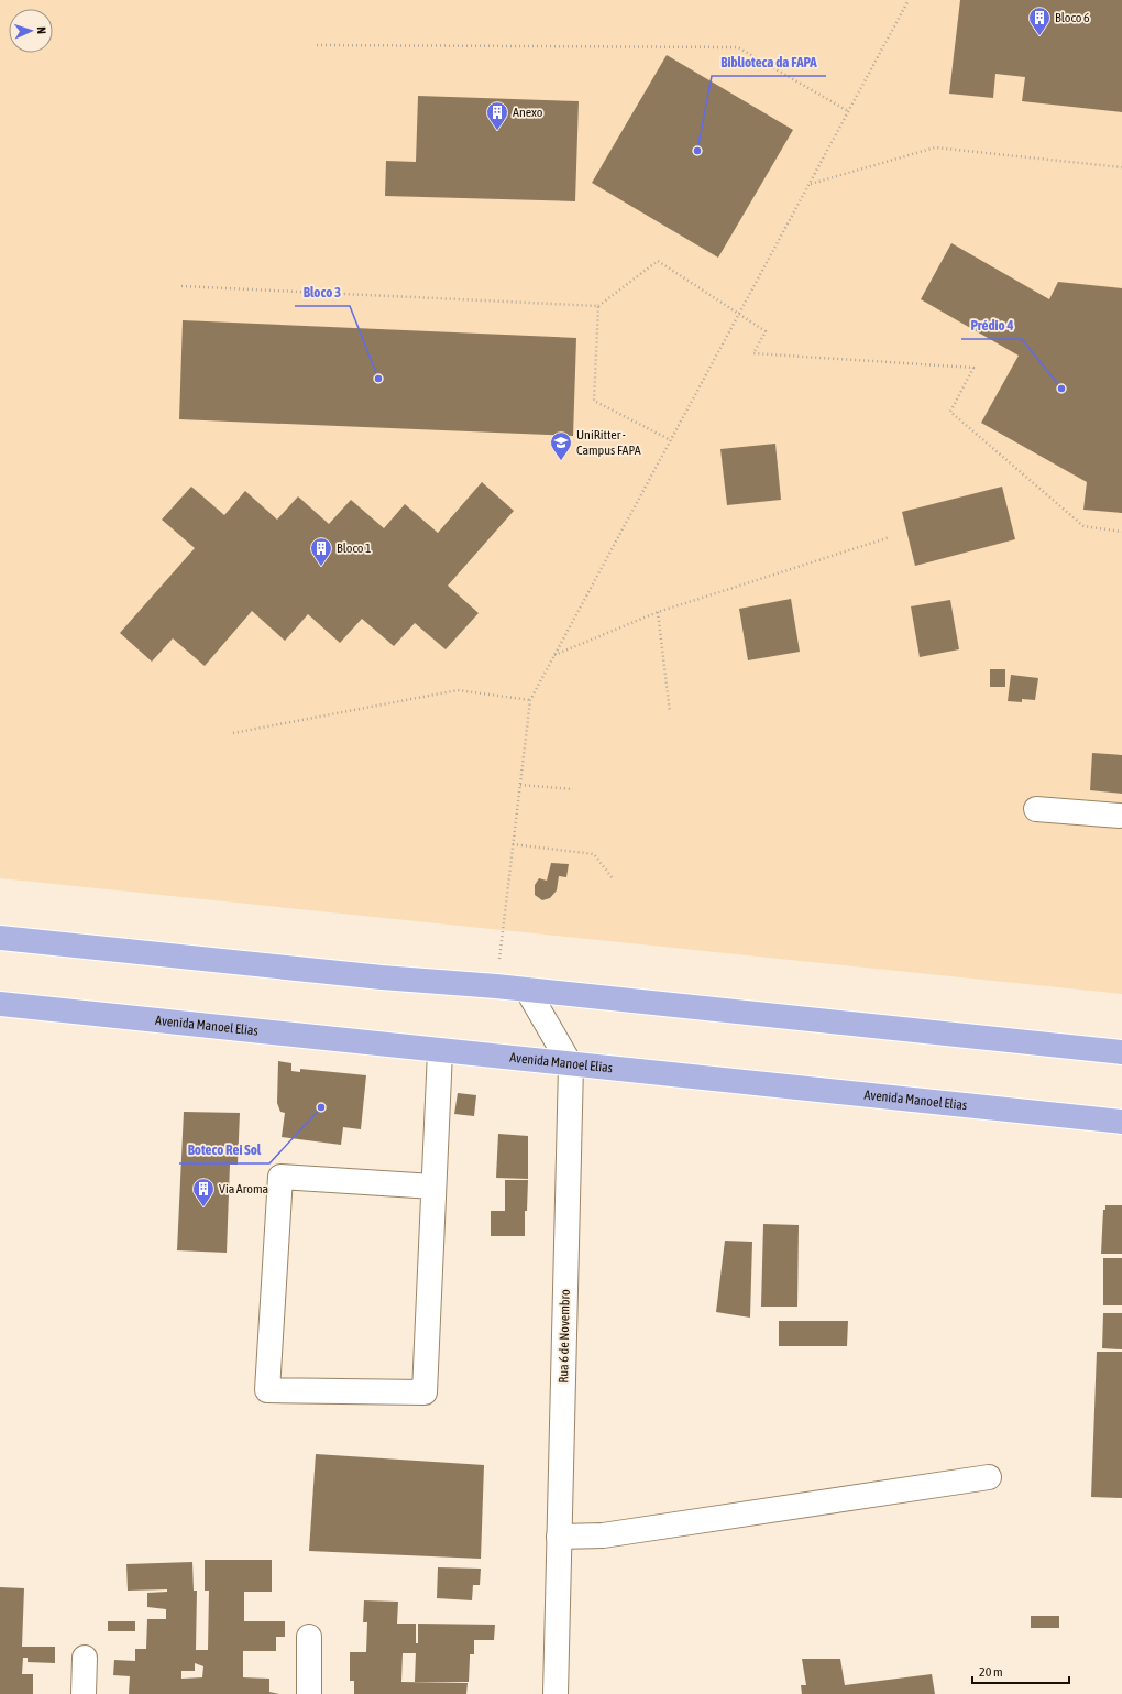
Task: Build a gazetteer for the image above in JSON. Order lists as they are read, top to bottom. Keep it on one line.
{"streets":{"main road":["Avenida Manoel Elias"],"street":["Rua 6 de Novembro"]},"crossings":[["Avenida Manoel Elias","Rua 6 de Novembro"]],"places":{"building":["Bloco 6","Anexo","Bloco 1","Via Aroma"],"other":["Biblioteca da FAPA","Bloco 3","Prédio 4","Boteco Rei Sol"],"school or university":["UniRitter - Campus FAPA"]},"scale_bar":"20 m","north":"right"}
